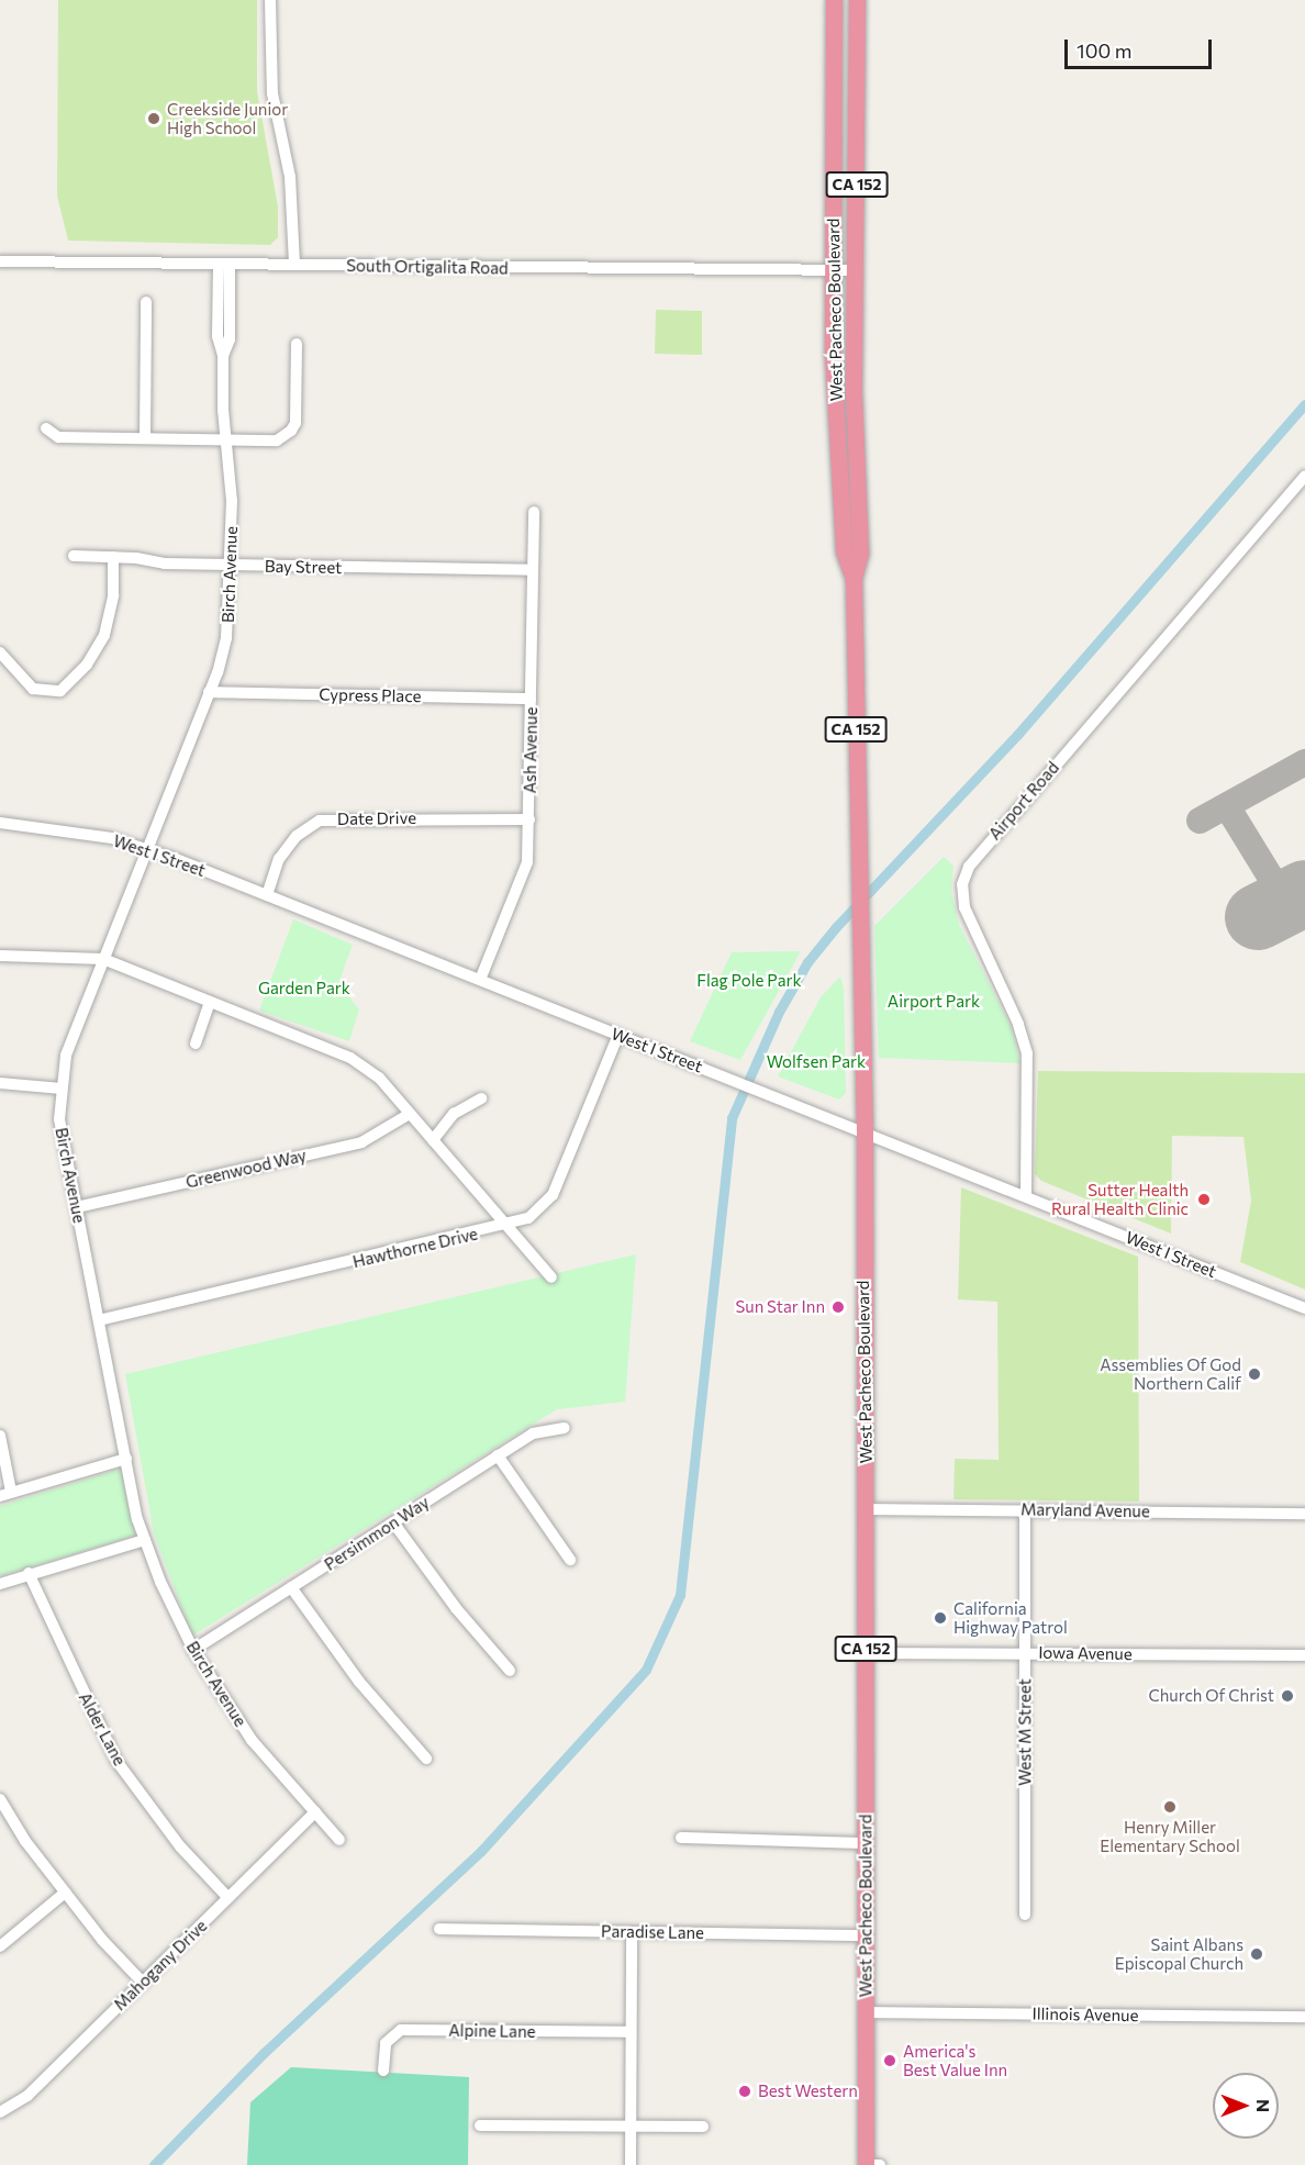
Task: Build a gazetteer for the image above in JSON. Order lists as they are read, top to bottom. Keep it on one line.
{"streets":{"highway":["CA 152","West Pacheco Boulevard"],"street":["South Ortigalita Road","Bay Street","Birch Avenue","Cypress Place","Ash Avenue","Airport Road","Date Drive","West I Street","Greenwood Way","Hawthorne Drive","Maryland Avenue","Persimmon Way","Iowa Avenue","Alder Lane","West M Street","Paradise Lane","Mahogany Drive","Illinois Avenue","Alpine Lane"]},"crossings":[["South Ortigalita Road","West Pacheco Boulevard"],["South Ortigalita Road","Birch Avenue"],["West Pacheco Boulevard","West I Street"],["West Pacheco Boulevard","Maryland Avenue"],["West Pacheco Boulevard","Iowa Avenue"],["West Pacheco Boulevard","Paradise Lane"],["West Pacheco Boulevard","Illinois Avenue"],["Bay Street","Birch Avenue"],["Bay Street","Ash Avenue"],["Birch Avenue","Cypress Place"],["Birch Avenue","West I Street"],["Birch Avenue","Greenwood Way"],["Birch Avenue","Hawthorne Drive"],["Birch Avenue","Persimmon Way"],["Birch Avenue","Mahogany Drive"],["Cypress Place","Ash Avenue"],["Ash Avenue","Date Drive"],["Ash Avenue","West I Street"],["Airport Road","West I Street"],["Date Drive","West I Street"],["West I Street","Hawthorne Drive"],["Maryland Avenue","West M Street"],["Iowa Avenue","West M Street"],["Alder Lane","Mahogany Drive"]],"parks":["Flag Pole Park","Garden Park","Airport Park","Wolfsen Park"],"places":["Creekside Junior High School","Sutter Health Rural Health Clinic","Sun Star Inn","Assemblies Of God Northern Calif","California Highway Patrol","Church Of Christ","Henry Miller Elementary School","Saint Albans Episcopal Church","America's Best Value Inn","Best Western"],"scale_bar":"100 m","north":"right"}
